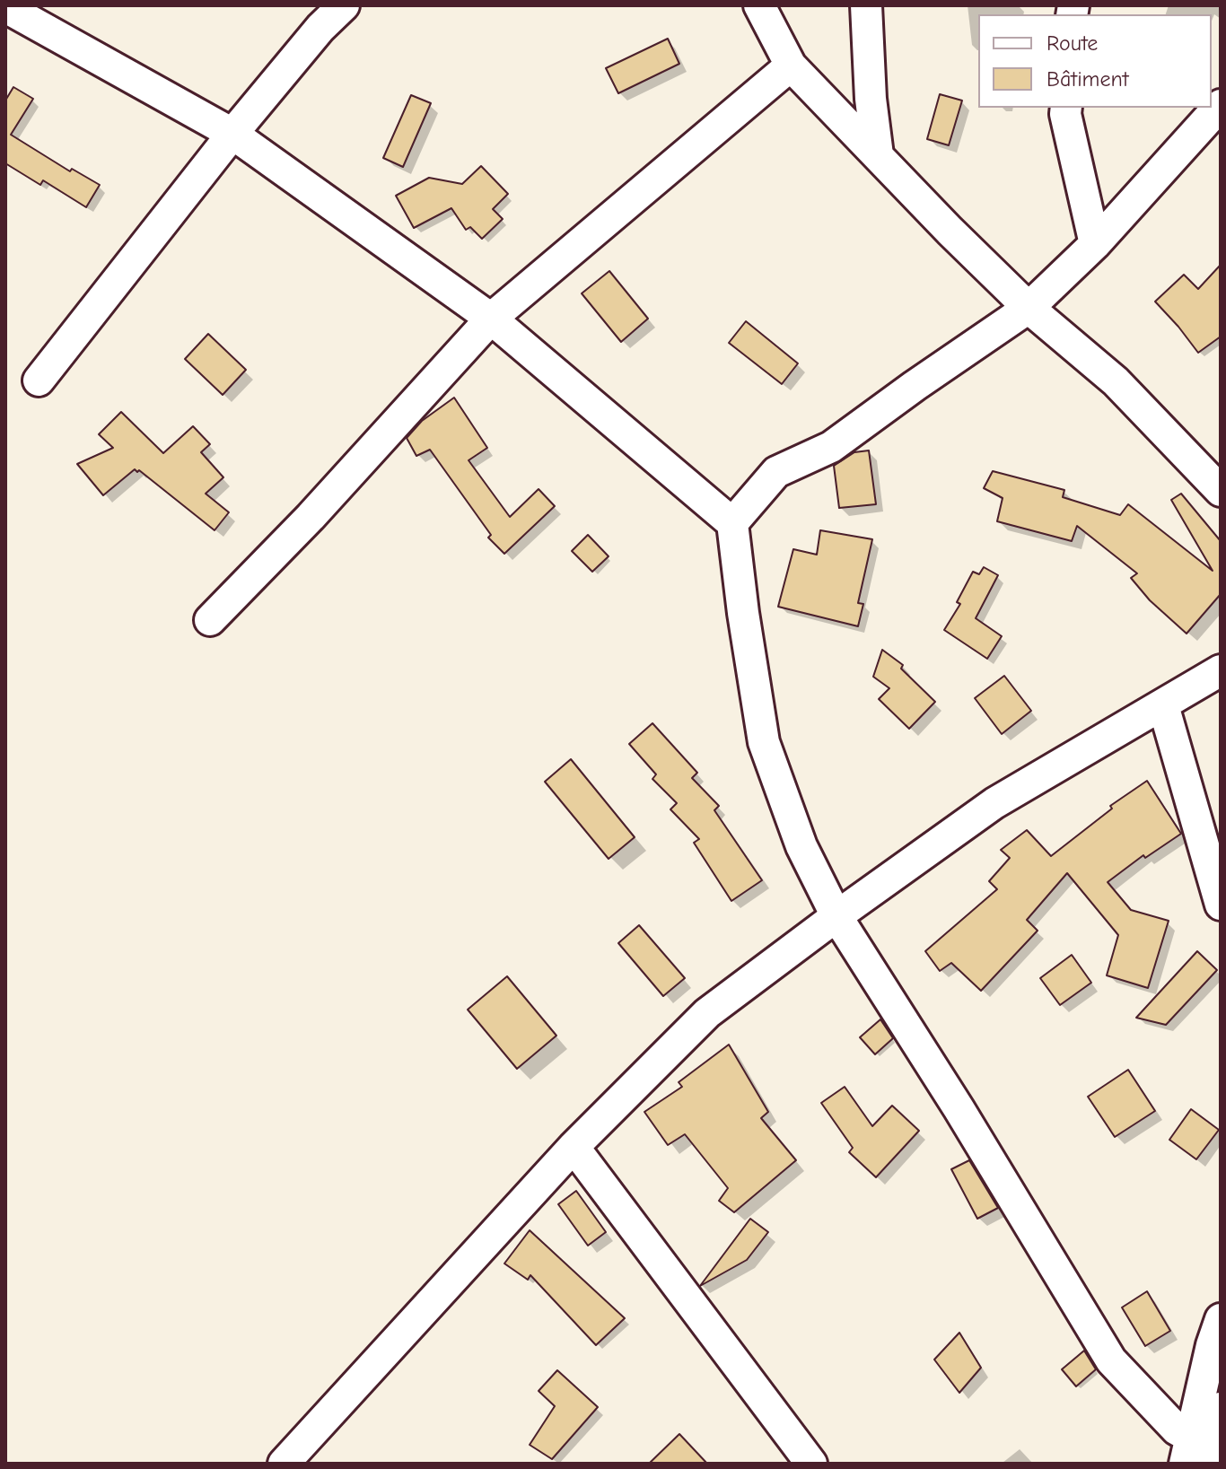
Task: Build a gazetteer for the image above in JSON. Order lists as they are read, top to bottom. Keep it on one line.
{"legend":["Route","Bâtiment"]}
